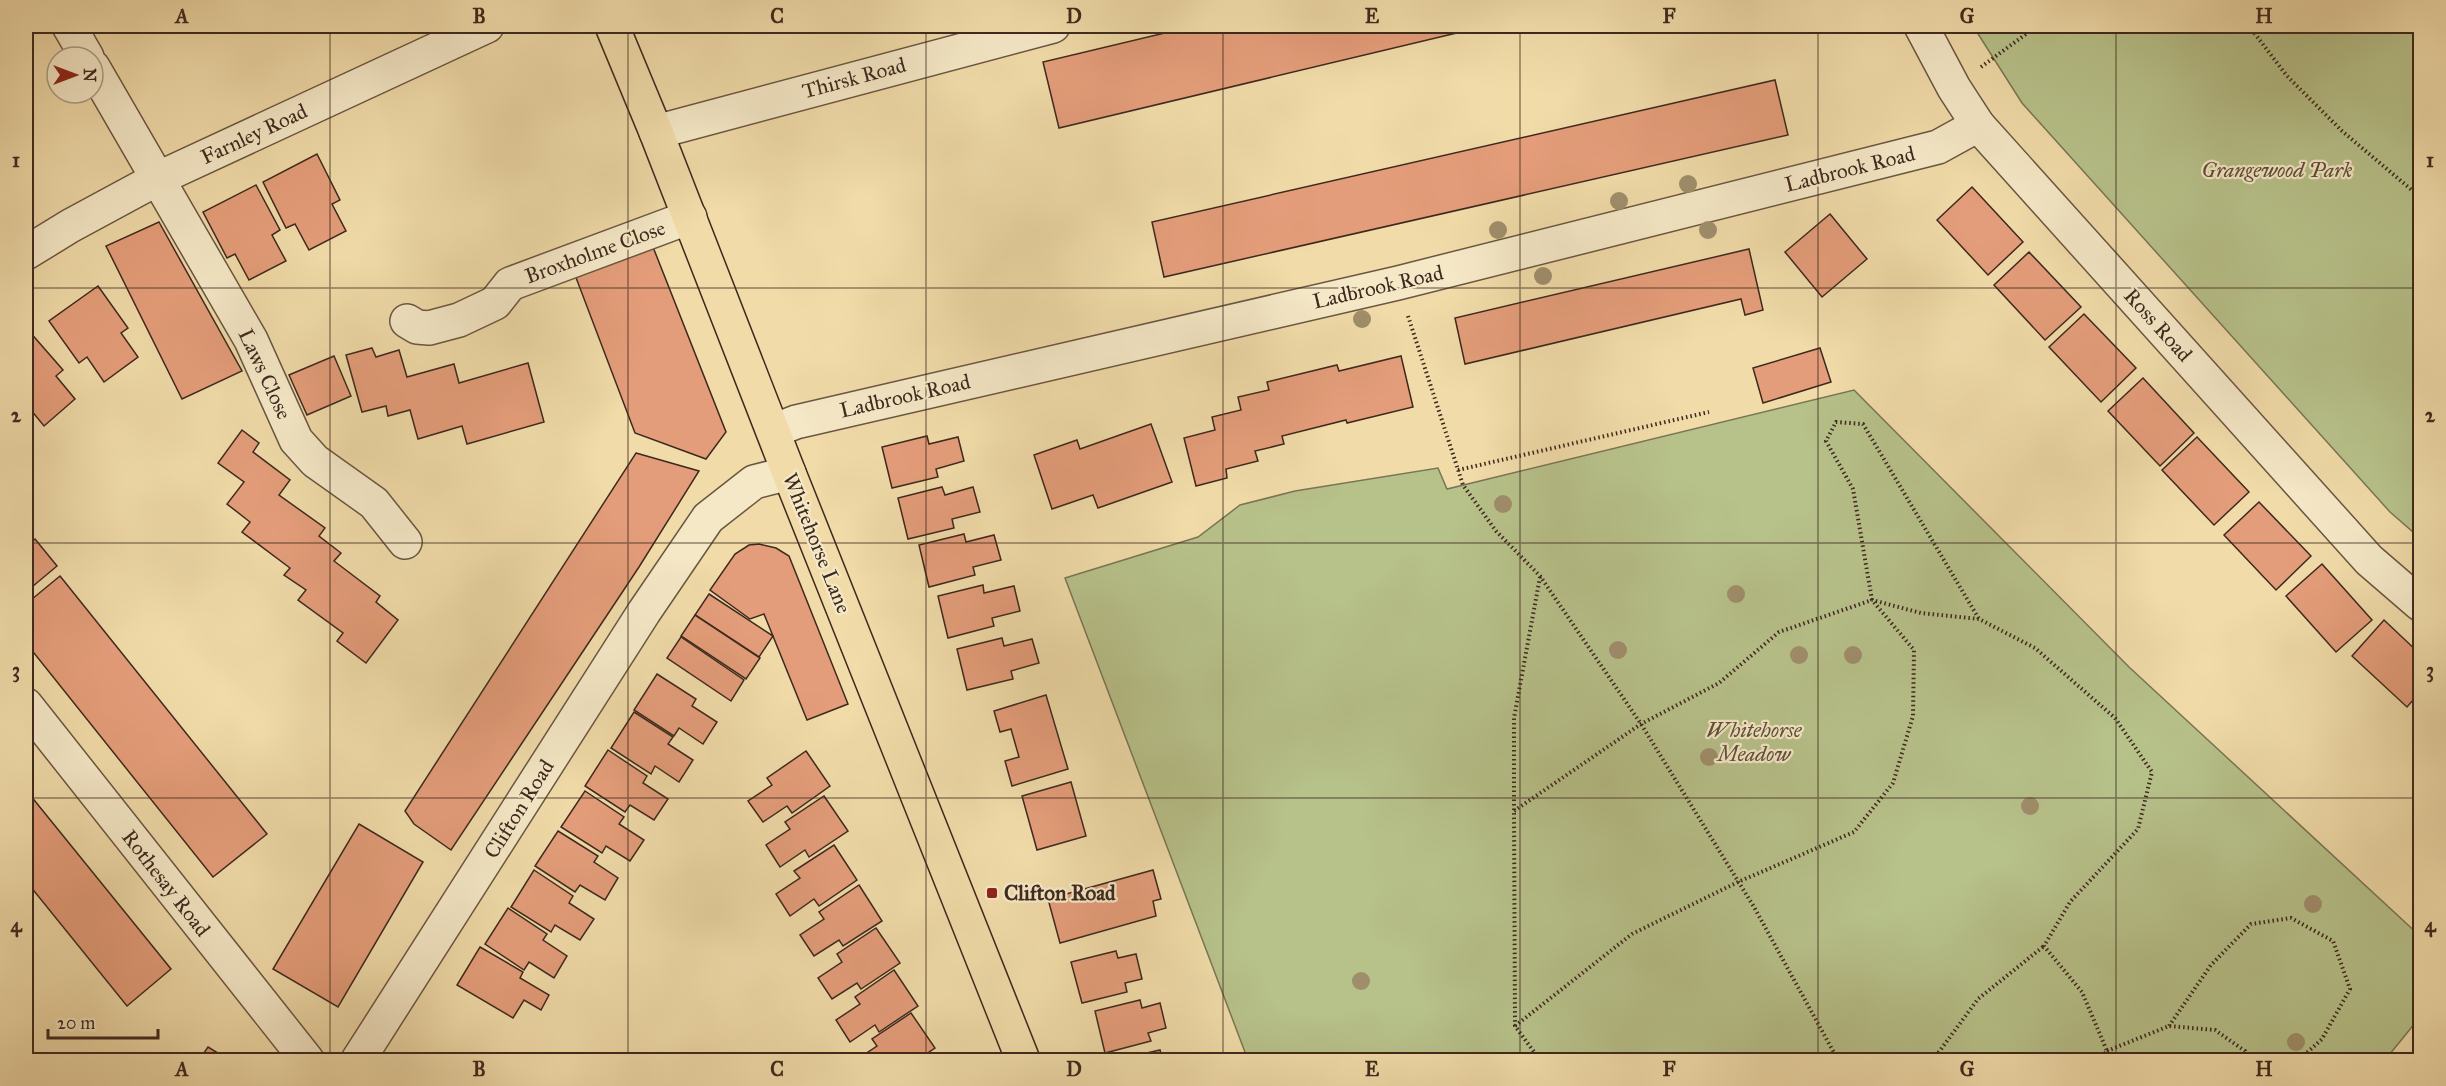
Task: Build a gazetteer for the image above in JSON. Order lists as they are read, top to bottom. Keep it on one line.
{"streets":{"main road":["Whitehorse Lane"],"street":["Thirsk Road","Farnley Road","Ladbrook Road","Broxholme Close","Ross Road","Laws Close","Clifton Road","Rothesay Road"]},"crossings":[["Thirsk Road","Whitehorse Lane"],["Farnley Road","Laws Close"],["Ladbrook Road","Ross Road"],["Ladbrook Road","Whitehorse Lane"],["Broxholme Close","Whitehorse Lane"],["Whitehorse Lane","Clifton Road"]],"parks":["Grangewood Park","Whitehorse Meadow"],"places":{"transit":["Clifton Road"]},"scale_bar":"20 m","north":"right","grid":{"columns":["A","B","C","D","E","F","G","H"],"rows":["1","2","3","4"]}}
